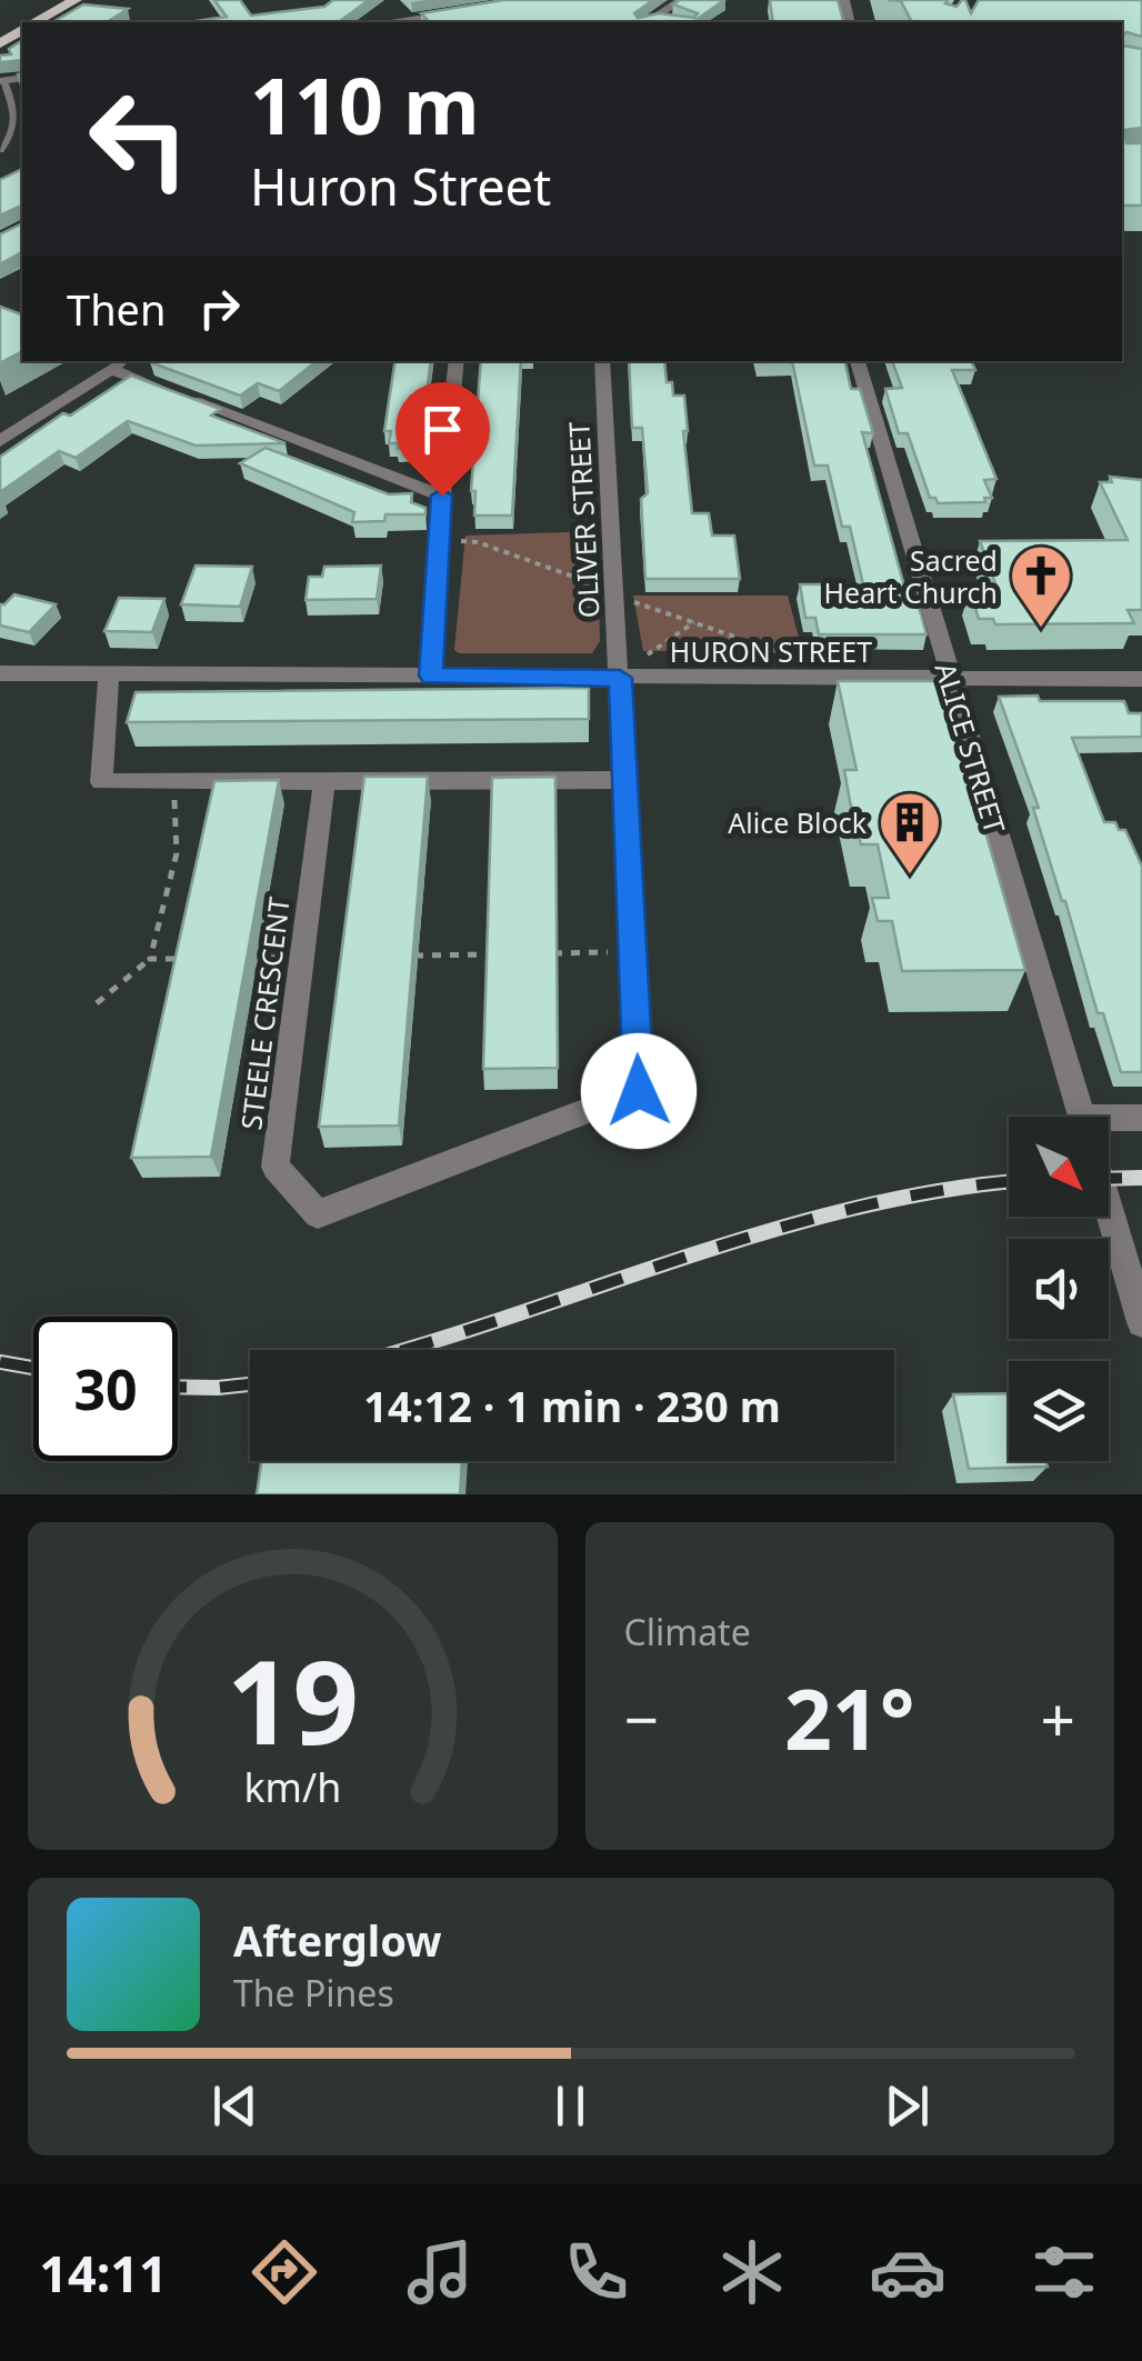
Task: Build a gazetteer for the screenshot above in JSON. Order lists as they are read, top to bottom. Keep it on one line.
{"streets":{"street":["OLIVER STREET","HURON STREET","ALICE STREET","STEELE CRESCENT"]},"crossings":[["OLIVER STREET","HURON STREET"],["OLIVER STREET","STEELE CRESCENT"],["HURON STREET","ALICE STREET"],["HURON STREET","STEELE CRESCENT"]],"places":{"church":["Sacred Heart Church"],"building":["Alice Block"]},"north":"bottom right","page":{"turn":["110 m","Huron Street"],"then":"Then","limit":"30","trip":"14:12 · 1 min · 230 m","tile":"Climate","heat":["−","21°","+"],"song":["Afterglow","The Pines"],"tabs":"14:11","gauge":["19","km/h"]}}
